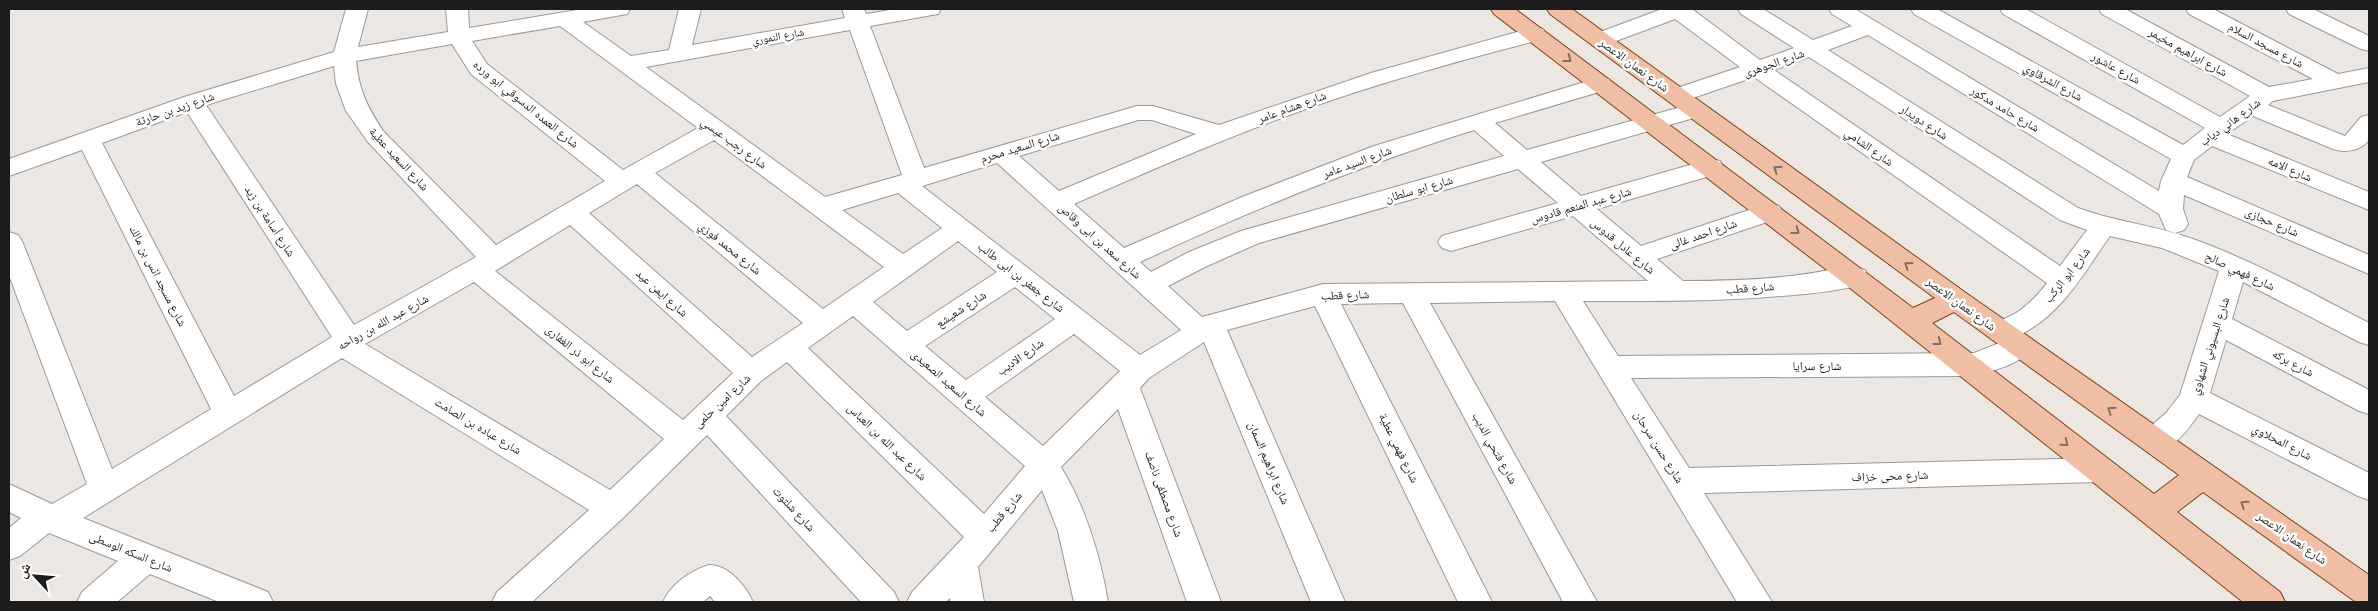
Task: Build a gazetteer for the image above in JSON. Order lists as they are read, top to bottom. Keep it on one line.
{"streets":{"main road":["شارع نعمان الاعصر"],"street":["شارع النموري","شارع مسجد السلام","شارع ابراهيم مخيمر","شارع الجوهرى","شارع عاشور","شارع الشرقاوي","شارع العمده الدسوقي ابو ورده","شارع هشام عامر","شارع زيد بن حارثة","شارع حامد مدكور","شارع دويدار","شارع هاني دياب","شارع رجب عيسي","شارع السعيد محرم","شارع الشامي","شارع السعيد عطية","شارع السيد عامر","شارع الامه","شارع ابو سلطان","شارع عبد المنعم قادوس","شارع أسامة بن زيد","شارع حجازى","شارع احمد غالى","شارع سعد بن ابى وقاص","شارع عادل قدوس","شارع محمد فوزي","شارع فهمي صالح","شارع ابو الركب","شارع مسجد انس بن مالك","شارع جعفر بن ابى طالب","شارع قطب","شارع ايمن عيد","شارع شعيشع","شارع عبد الله بن رواحه","شارع البسيوني الشهاوي","شارع ابو ذر الغفارى","شارع الاديب","شارع بركه","شارع سرايا","شارع السعيد الصعيدى","شارع امين حلمى","شارع عباده بن الصامت","شارع عبد الله بن العباس","شارع المحلاوي","شارع حسن سرحان","شارع فهمي عطية","شارع فتحي الديب","شارع ابراهيم السمان","شارع محى خزاف","شارع مصطفى ناصف","شارع شلتوت","شارع السكه الوسطى"]},"crossings":[["شارع النموري","شارع رجب عيسي"],["شارع مسجد السلام","شارع هاني دياب"],["شارع ابراهيم مخيمر","شارع هاني دياب"],["شارع الجوهرى","شارع نعمان الاعصر"],["شارع الجوهرى","شارع حامد مدكور"],["شارع الجوهرى","شارع دويدار"],["شارع الجوهرى","شارع الشامي"],["شارع الجوهرى","شارع ابو سلطان"],["شارع نعمان الاعصر","شارع ابو سلطان"],["شارع نعمان الاعصر","شارع ابو الركب"],["شارع نعمان الاعصر","شارع البسيوني الشهاوي"],["شارع نعمان الاعصر","شارع سرايا"],["شارع عاشور","شارع هاني دياب"],["شارع عاشور","شارع الامه"],["شارع الشرقاوي","شارع هاني دياب"],["شارع العمده الدسوقي ابو ورده","شارع زيد بن حارثة"],["شارع العمده الدسوقي ابو ورده","شارع محمد فوزي"],["شارع العمده الدسوقي ابو ورده","شارع عبد الله بن رواحه"],["شارع هشام عامر","شارع السعيد محرم"],["شارع هشام عامر","شارع سعد بن ابى وقاص"],["شارع زيد بن حارثة","شارع رجب عيسي"],["شارع زيد بن حارثة","شارع السعيد عطية"],["شارع زيد بن حارثة","شارع أسامة بن زيد"],["شارع زيد بن حارثة","شارع مسجد انس بن مالك"],["شارع حامد مدكور","شارع هاني دياب"],["شارع دويدار","شارع فهمي صالح"],["شارع دويدار","شارع ابو الركب"],["شارع هاني دياب","شارع الامه"],["شارع هاني دياب","شارع حجازى"],["شارع هاني دياب","شارع فهمي صالح"],["شارع رجب عيسي","شارع السعيد محرم"],["شارع رجب عيسي","شارع عبد الله بن رواحه"],["شارع رجب عيسي","شارع امين حلمى"],["شارع السعيد محرم","شارع سعد بن ابى وقاص"],["شارع السعيد محرم","شارع جعفر بن ابى طالب"],["شارع الشامي","شارع ابو الركب"],["شارع السعيد عطية","شارع عبد الله بن رواحه"],["شارع السعيد عطية","شارع ابو ذر الغفارى"],["شارع السيد عامر","شارع سعد بن ابى وقاص"],["شارع السيد عامر","شارع عادل قدوس"],["شارع ابو سلطان","شارع سعد بن ابى وقاص"],["شارع ابو سلطان","شارع عادل قدوس"],["شارع عبد المنعم قادوس","شارع عادل قدوس"],["شارع أسامة بن زيد","شارع عبد الله بن رواحه"],["شارع أسامة بن زيد","شارع عباده بن الصامت"],["شارع احمد غالى","شارع عادل قدوس"],["شارع سعد بن ابى وقاص","شارع قطب"],["شارع سعد بن ابى وقاص","شارع ابراهيم السمان"],["شارع عادل قدوس","شارع قطب"],["شارع محمد فوزي","شارع عبد الله بن رواحه"],["شارع محمد فوزي","شارع امين حلمى"],["شارع فهمي صالح","شارع ابو الركب"],["شارع فهمي صالح","شارع البسيوني الشهاوي"],["شارع ابو الركب","شارع سرايا"],["شارع مسجد انس بن مالك","شارع عبد الله بن رواحه"],["شارع جعفر بن ابى طالب","شارع قطب"],["شارع جعفر بن ابى طالب","شارع شعيشع"],["شارع جعفر بن ابى طالب","شارع الاديب"],["شارع جعفر بن ابى طالب","شارع امين حلمى"],["شارع جعفر بن ابى طالب","شارع مصطفى ناصف"],["شارع قطب","شارع السعيد الصعيدى"],["شارع قطب","شارع عبد الله بن العباس"],["شارع قطب","شارع حسن سرحان"],["شارع قطب","شارع فهمي عطية"],["شارع قطب","شارع فتحي الديب"],["شارع قطب","شارع ابراهيم السمان"],["شارع قطب","شارع مصطفى ناصف"],["شارع ايمن عيد","شارع عبد الله بن رواحه"],["شارع ايمن عيد","شارع امين حلمى"],["شارع شعيشع","شارع السعيد الصعيدى"],["شارع عبد الله بن رواحه","شارع ابو ذر الغفارى"],["شارع عبد الله بن رواحه","شارع عباده بن الصامت"],["شارع عبد الله بن رواحه","شارع السكه الوسطى"],["شارع البسيوني الشهاوي","شارع بركه"],["شارع البسيوني الشهاوي","شارع المحلاوي"],["شارع ابو ذر الغفارى","شارع امين حلمى"],["شارع الاديب","شارع السعيد الصعيدى"],["شارع سرايا","شارع حسن سرحان"],["شارع السعيد الصعيدى","شارع امين حلمى"],["شارع امين حلمى","شارع عباده بن الصامت"],["شارع امين حلمى","شارع عبد الله بن العباس"],["شارع امين حلمى","شارع شلتوت"],["شارع حسن سرحان","شارع محى خزاف"]],"north":"top left"}
